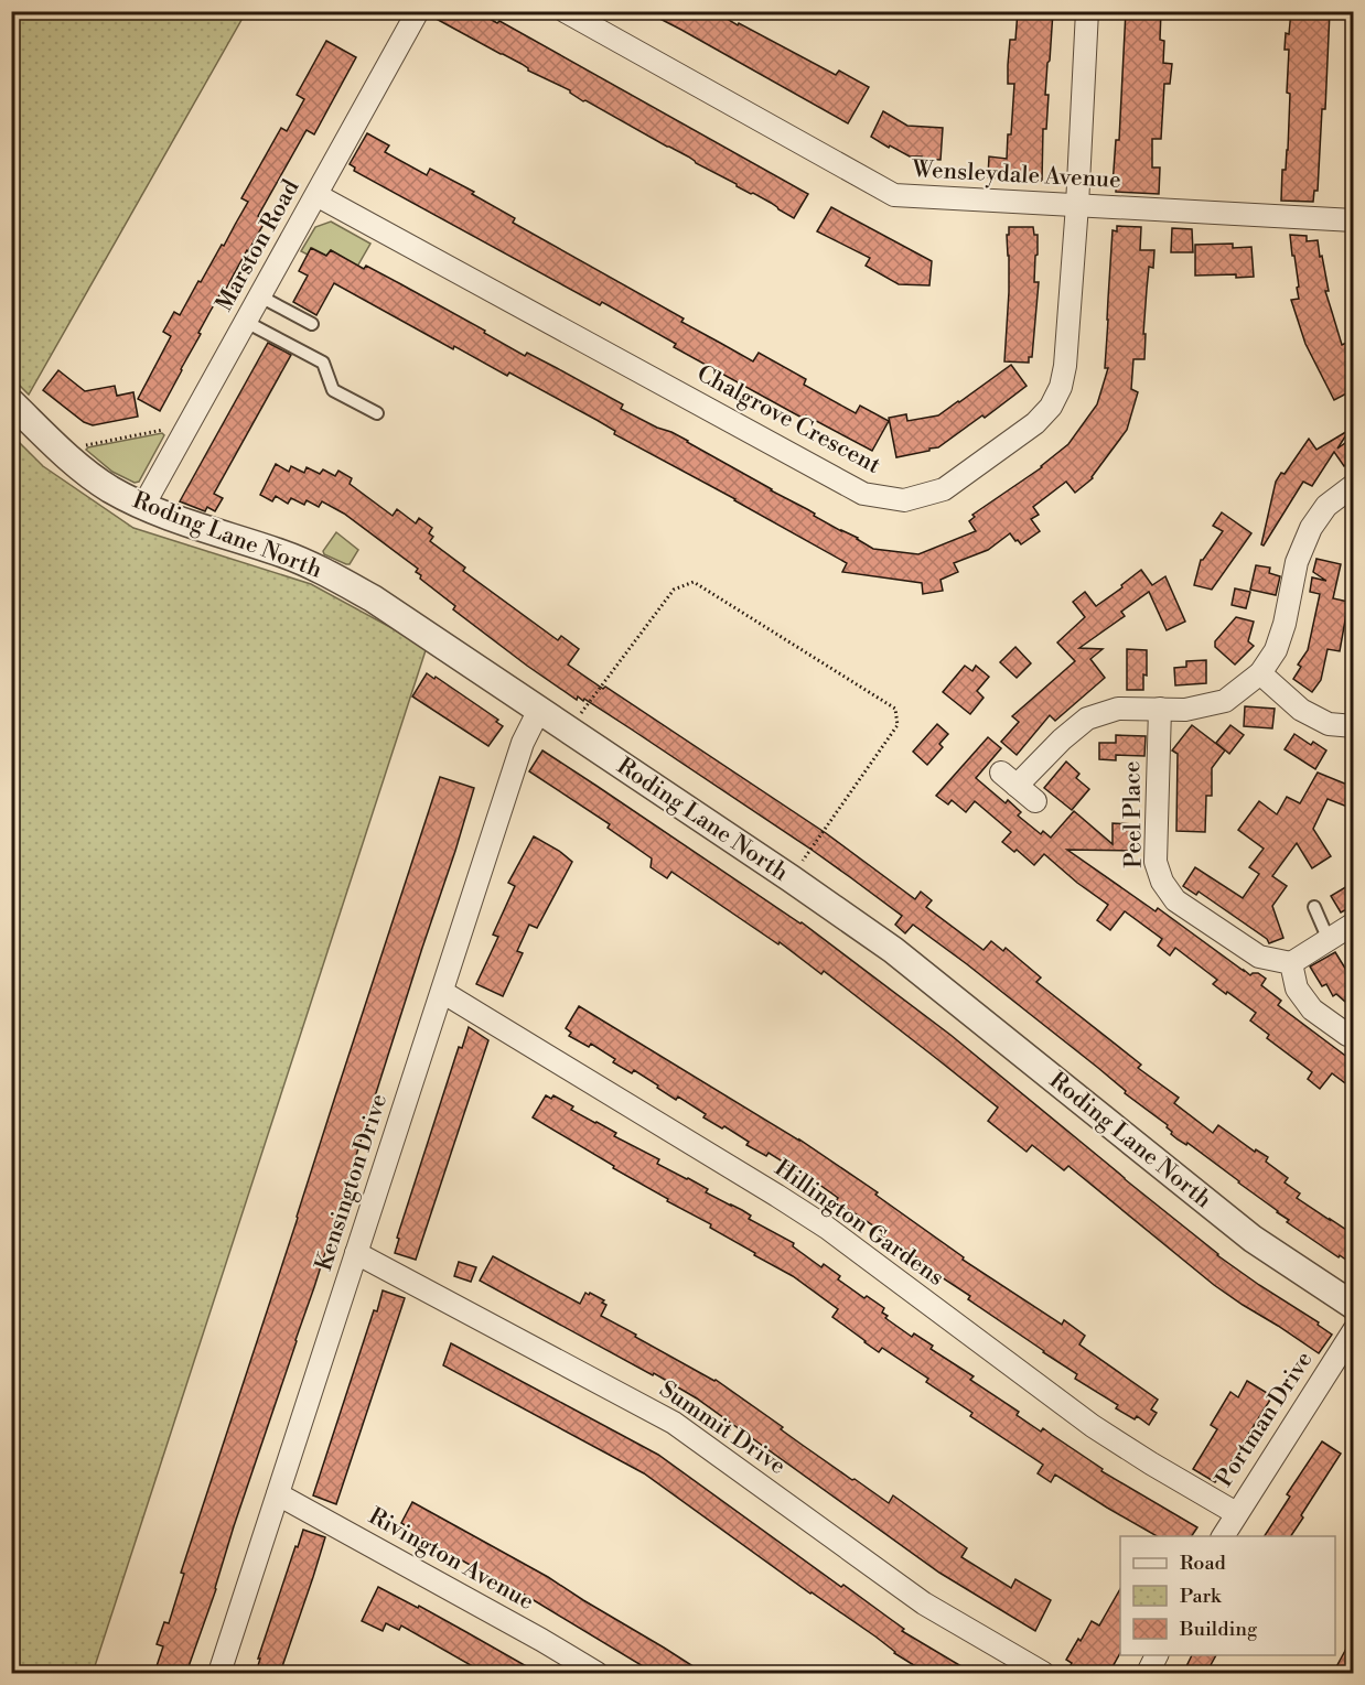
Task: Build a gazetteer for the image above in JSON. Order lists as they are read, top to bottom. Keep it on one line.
{"streets":{"street":["Wensleydale Avenue","Marston Road","Chalgrove Crescent","Roding Lane North","Peel Place","Kensington Drive","Hillington Gardens","Portman Drive","Summit Drive","Rivington Avenue"]},"crossings":[["Wensleydale Avenue","Chalgrove Crescent"],["Marston Road","Chalgrove Crescent"],["Marston Road","Roding Lane North"],["Roding Lane North","Kensington Drive"],["Kensington Drive","Hillington Gardens"],["Kensington Drive","Summit Drive"],["Kensington Drive","Rivington Avenue"],["Hillington Gardens","Portman Drive"]],"legend":["Road","Park","Building"]}
